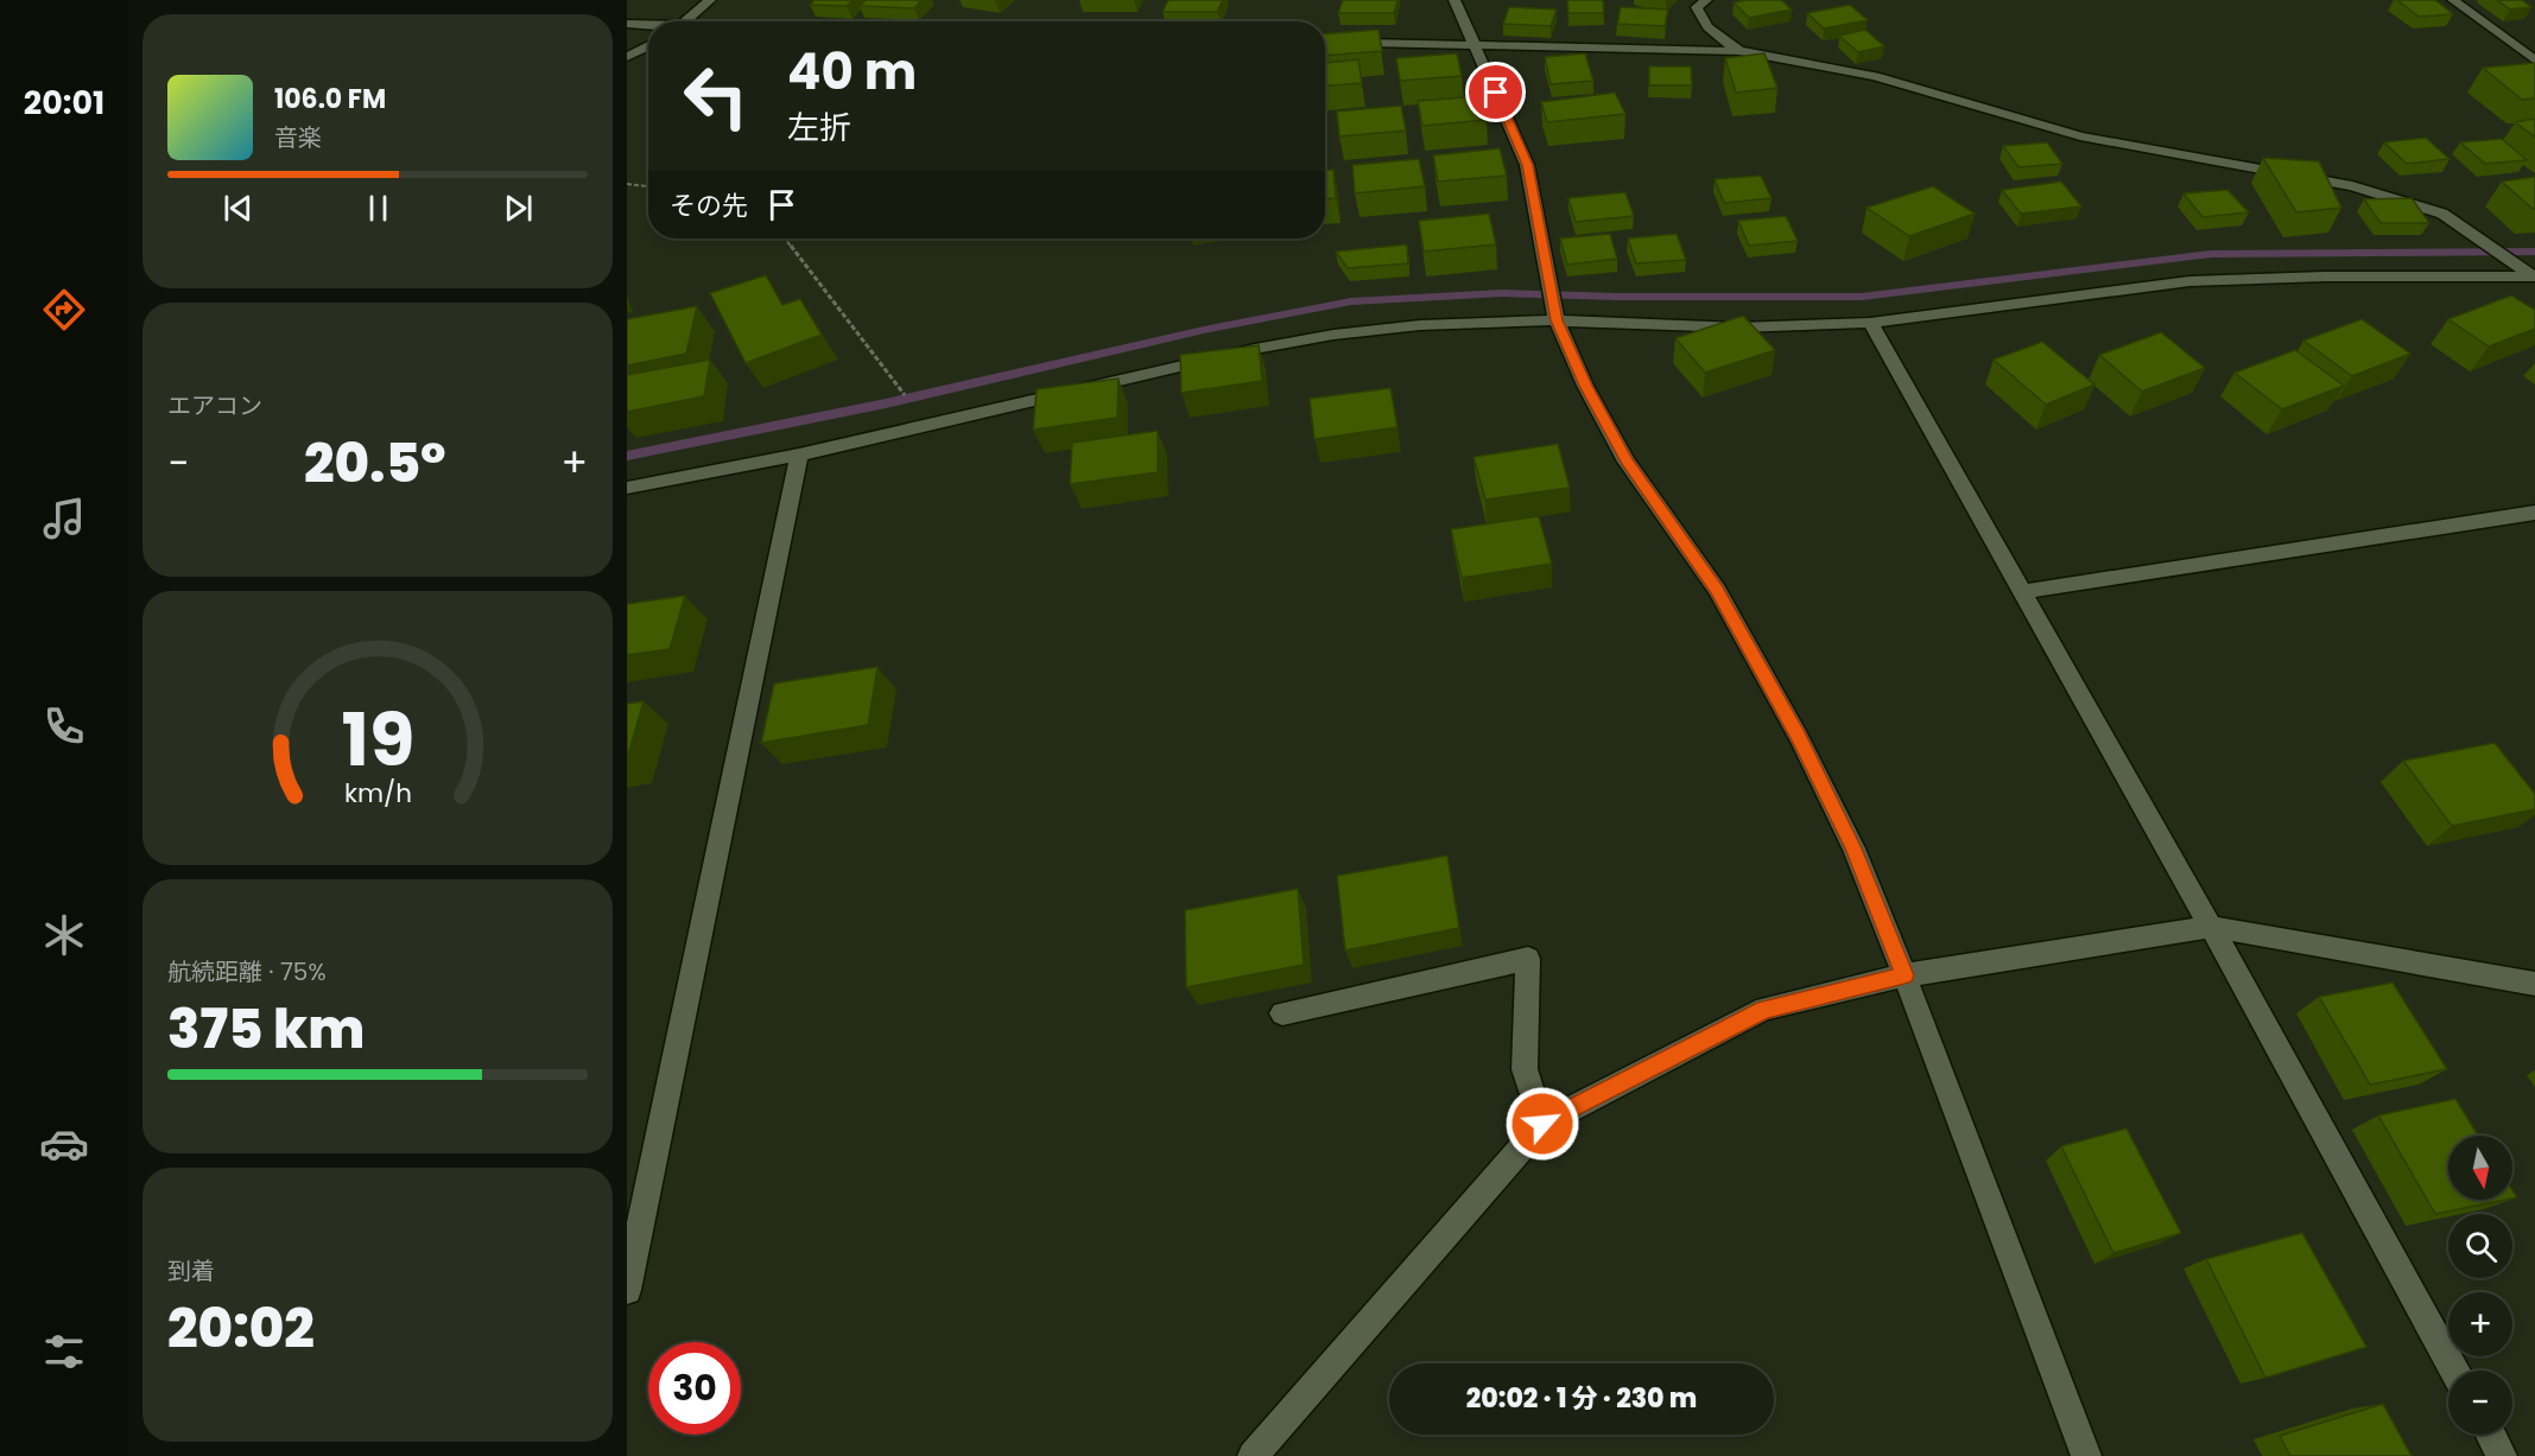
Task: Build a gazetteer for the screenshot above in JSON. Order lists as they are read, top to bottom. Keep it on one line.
{"north":"bottom","page":{"tabs":"20:01","turn":["40 m","左折"],"song":["106.0 FM","音楽"],"then":"その先","tile":["エアコン",["航続距離 · 75%","375 km"],["到着","20:02"]],"heat":["−","20.5°","+"],"map_buttons":["+","−"],"limit":"30","trip":"20:02 · 1 分 · 230 m","gauge":["19","km/h"]}}
